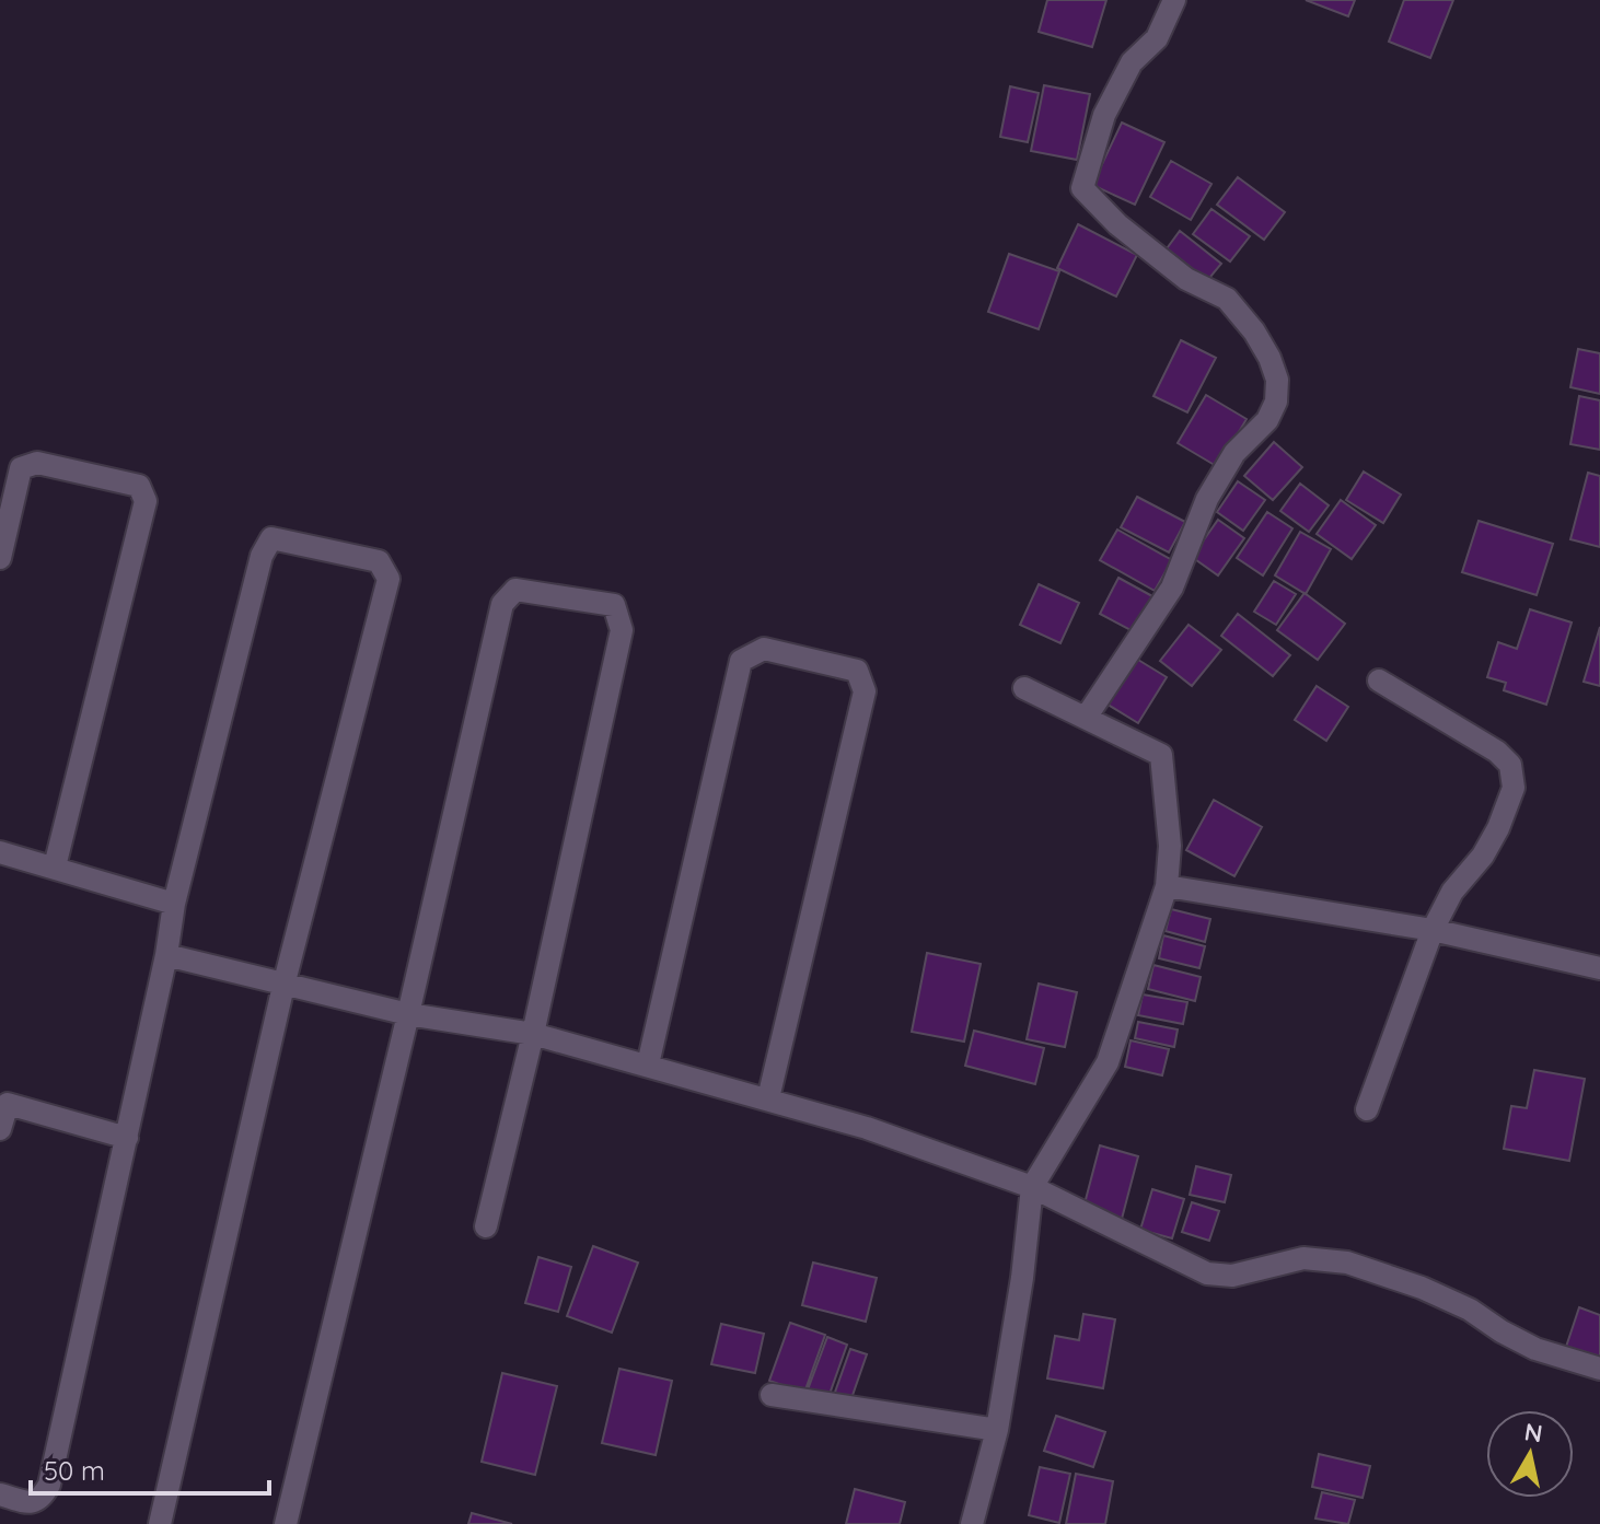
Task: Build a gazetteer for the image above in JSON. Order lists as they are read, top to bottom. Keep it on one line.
{"scale_bar":"50 m","north":"top"}
